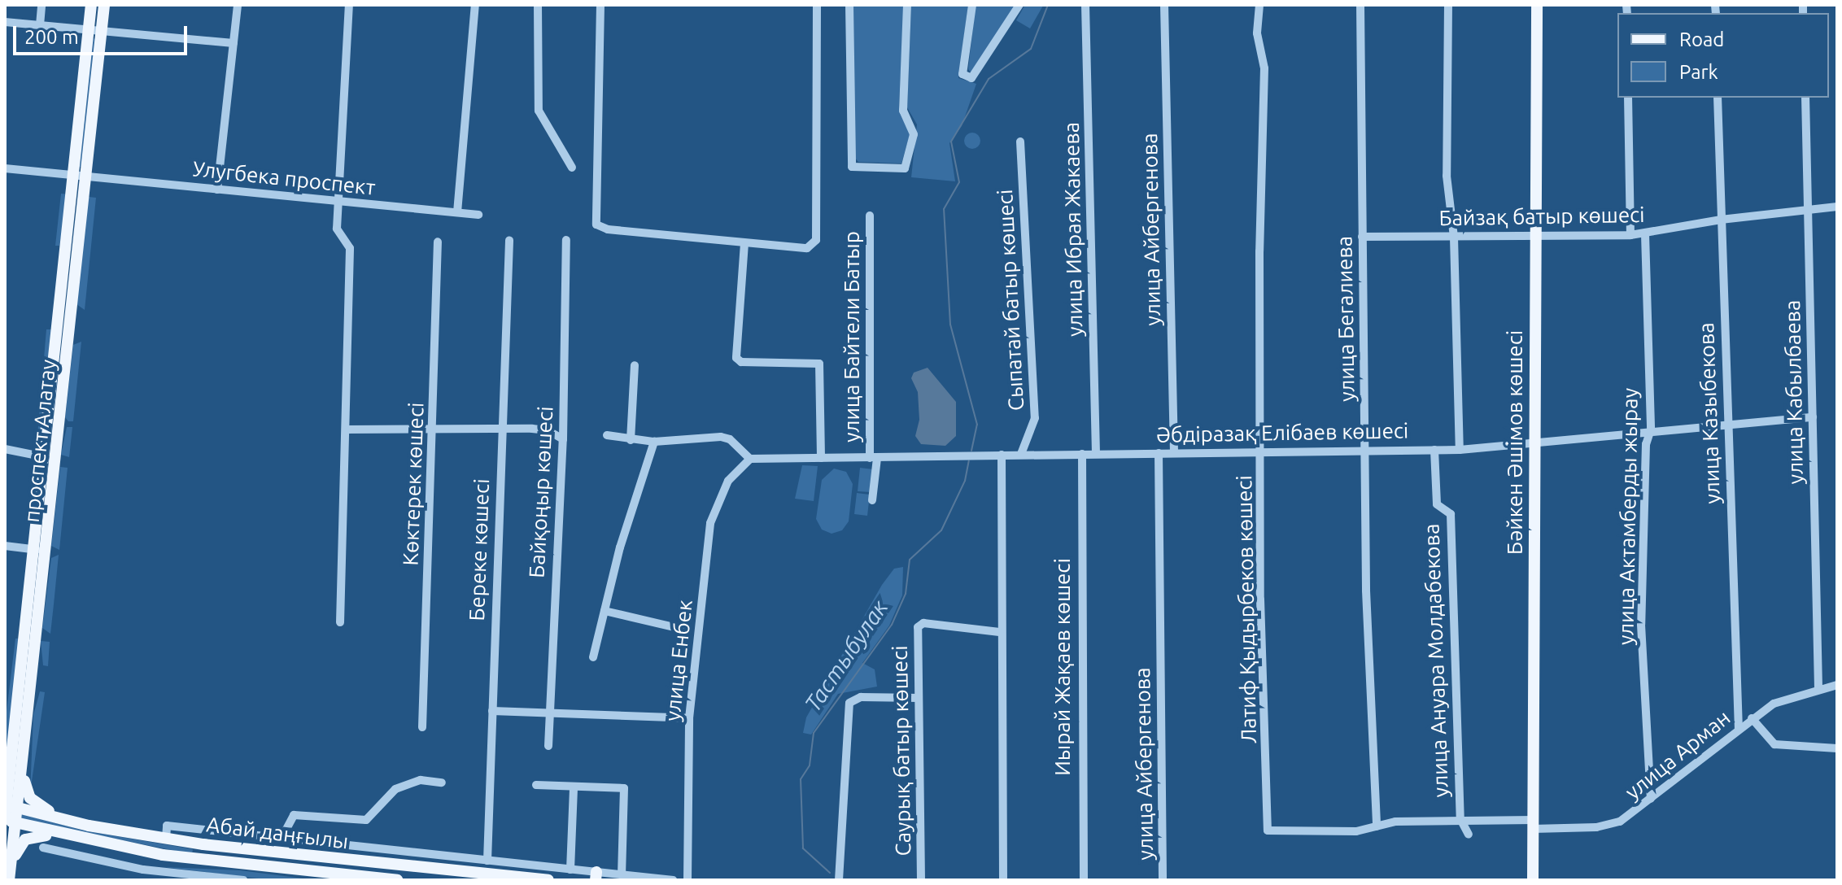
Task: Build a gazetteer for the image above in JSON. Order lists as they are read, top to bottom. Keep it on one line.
{"streets":{"main road":["проспект Алатау","Бәйкен Әшімов көшесі","Абай даңғылы"],"street":["Улугбека проспект","Байзақ батыр көшесі","улица Ибрая Жакаева","улица Айбергенова","Сыпатай батыр көшесі","улица Бегалиева","улица Байтели Батыр","улица Кабылбаева","улица Казыбекова","Әбдіразақ Елібаев көшесі","Көктерек көшесі","Байқоңыр көшесі","улица Актамберды жырау","Береке көшесі","Латиф Қыдырбеков көшесі","улица Енбек","улица Ануара Молдабекова","Иырай Жақаев көшесі","Саурық батыр көшесі","улица Арман"]},"crossings":[["Улугбека проспект","проспект Алатау"],["Байзақ батыр көшесі","улица Бегалиева"],["Байзақ батыр көшесі","улица Кабылбаева"],["Байзақ батыр көшесі","улица Казыбекова"],["Байзақ батыр көшесі","Бәйкен Әшімов көшесі"],["Байзақ батыр көшесі","улица Актамберды жырау"],["улица Ибрая Жакаева","Әбдіразақ Елібаев көшесі"],["улица Айбергенова","Әбдіразақ Елібаев көшесі"],["Сыпатай батыр көшесі","Әбдіразақ Елібаев көшесі"],["улица Бегалиева","Әбдіразақ Елібаев көшесі"],["улица Бегалиева","улица Арман"],["улица Байтели Батыр","Әбдіразақ Елібаев көшесі"],["улица Кабылбаева","Әбдіразақ Елібаев көшесі"],["улица Кабылбаева","улица Арман"],["улица Казыбекова","Әбдіразақ Елібаев көшесі"],["улица Казыбекова","улица Арман"],["Әбдіразақ Елібаев көшесі","Бәйкен Әшімов көшесі"],["Әбдіразақ Елібаев көшесі","улица Актамберды жырау"],["Әбдіразақ Елібаев көшесі","Латиф Қыдырбеков көшесі"],["Әбдіразақ Елібаев көшесі","улица Енбек"],["Әбдіразақ Елібаев көшесі","улица Ануара Молдабекова"],["Әбдіразақ Елібаев көшесі","Иырай Жақаев көшесі"],["проспект Алатау","Абай даңғылы"],["Бәйкен Әшімов көшесі","улица Арман"],["улица Актамберды жырау","улица Арман"],["Латиф Қыдырбеков көшесі","улица Арман"],["улица Ануара Молдабекова","улица Арман"]],"water":["Тастыбулак"],"legend":["Road","Park"],"scale_bar":"200 m"}
